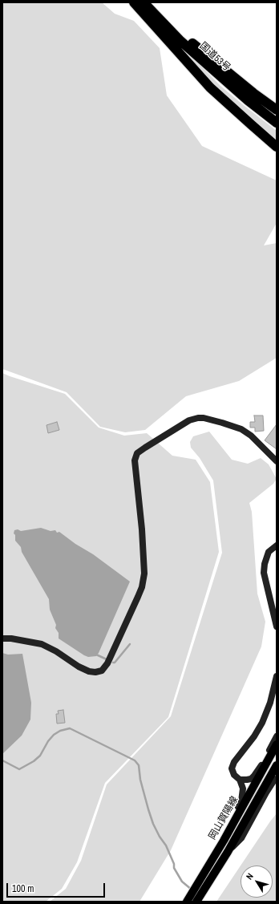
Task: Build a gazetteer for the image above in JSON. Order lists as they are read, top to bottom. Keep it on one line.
{"streets":{"highway":["国道53号"],"main road":["岡山賀陽線"]},"scale_bar":"100 m","north":"top left"}
